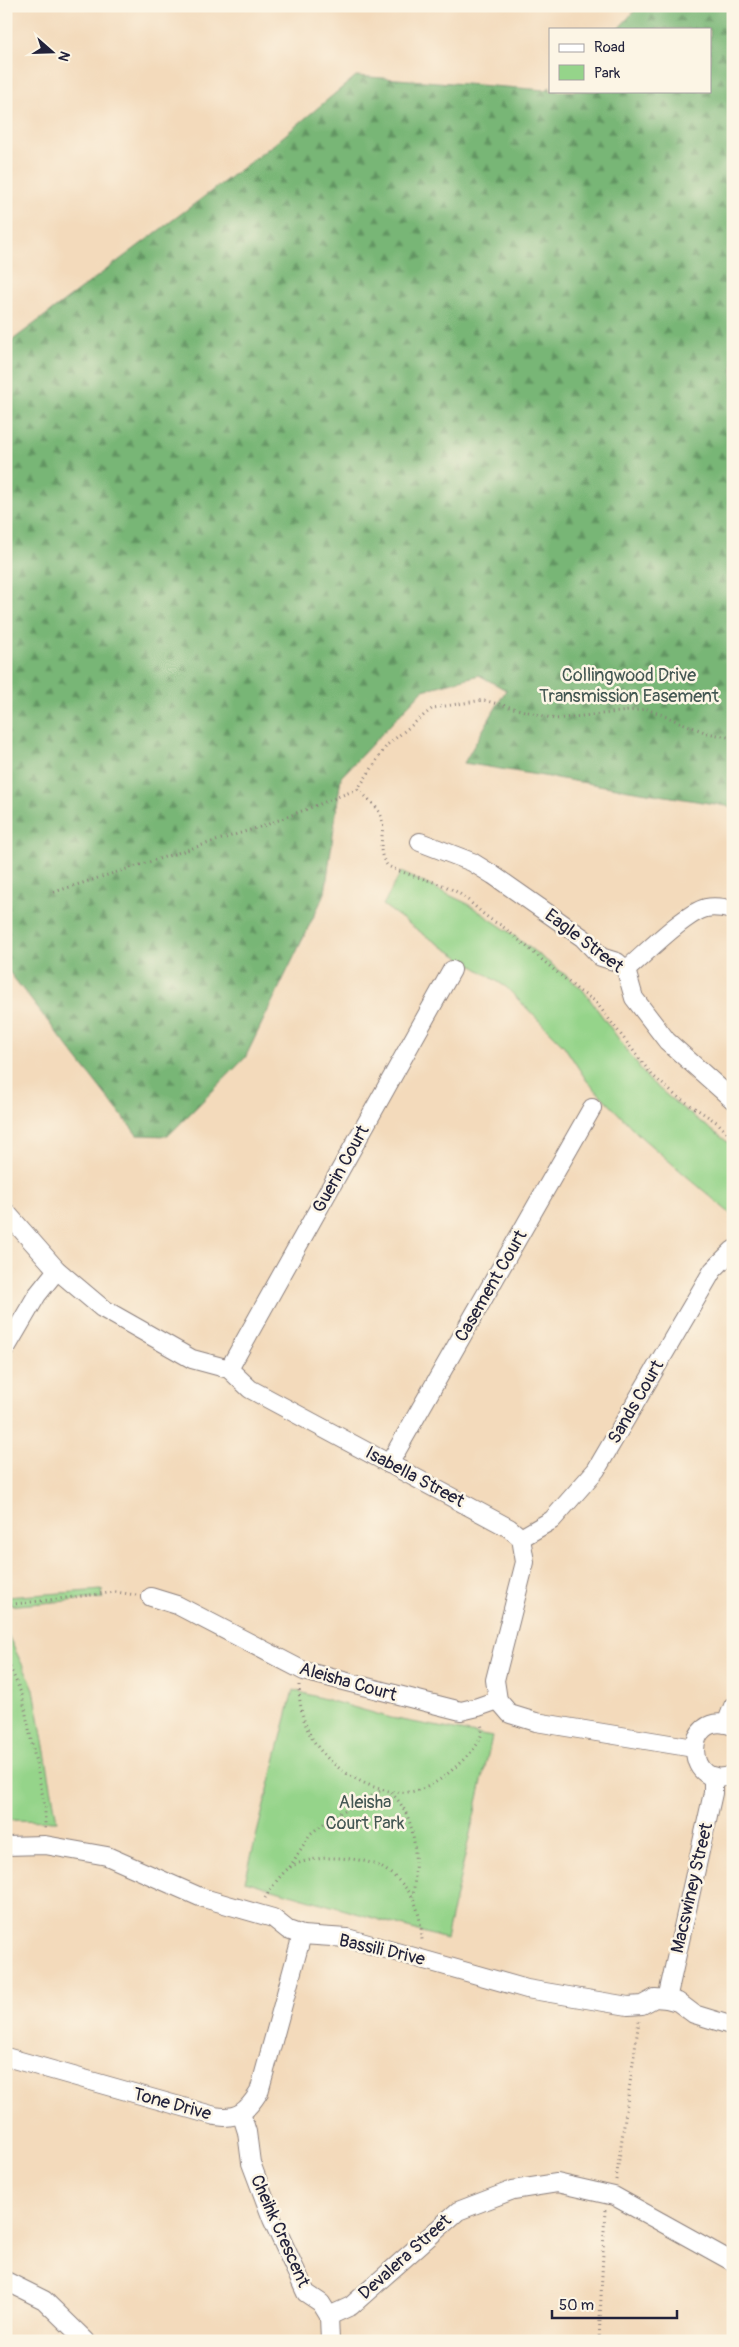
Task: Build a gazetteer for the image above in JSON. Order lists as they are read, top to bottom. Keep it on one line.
{"streets":{"street":["Eagle Street","Guerin Court","Casement Court","Sands Court","Isabella Street","Aleisha Court","Macswiney Street","Bassili Drive","Tone Drive","Cheihk Crescent","Devalera Street"]},"crossings":[["Guerin Court","Isabella Street"],["Casement Court","Isabella Street"],["Sands Court","Isabella Street"],["Macswiney Street","Bassili Drive"],["Tone Drive","Cheihk Crescent"],["Cheihk Crescent","Devalera Street"]],"parks":["Collingwood Drive Transmission Easement","Aleisha Court Park"],"legend":["Road","Park"],"scale_bar":"50 m","north":"right"}
